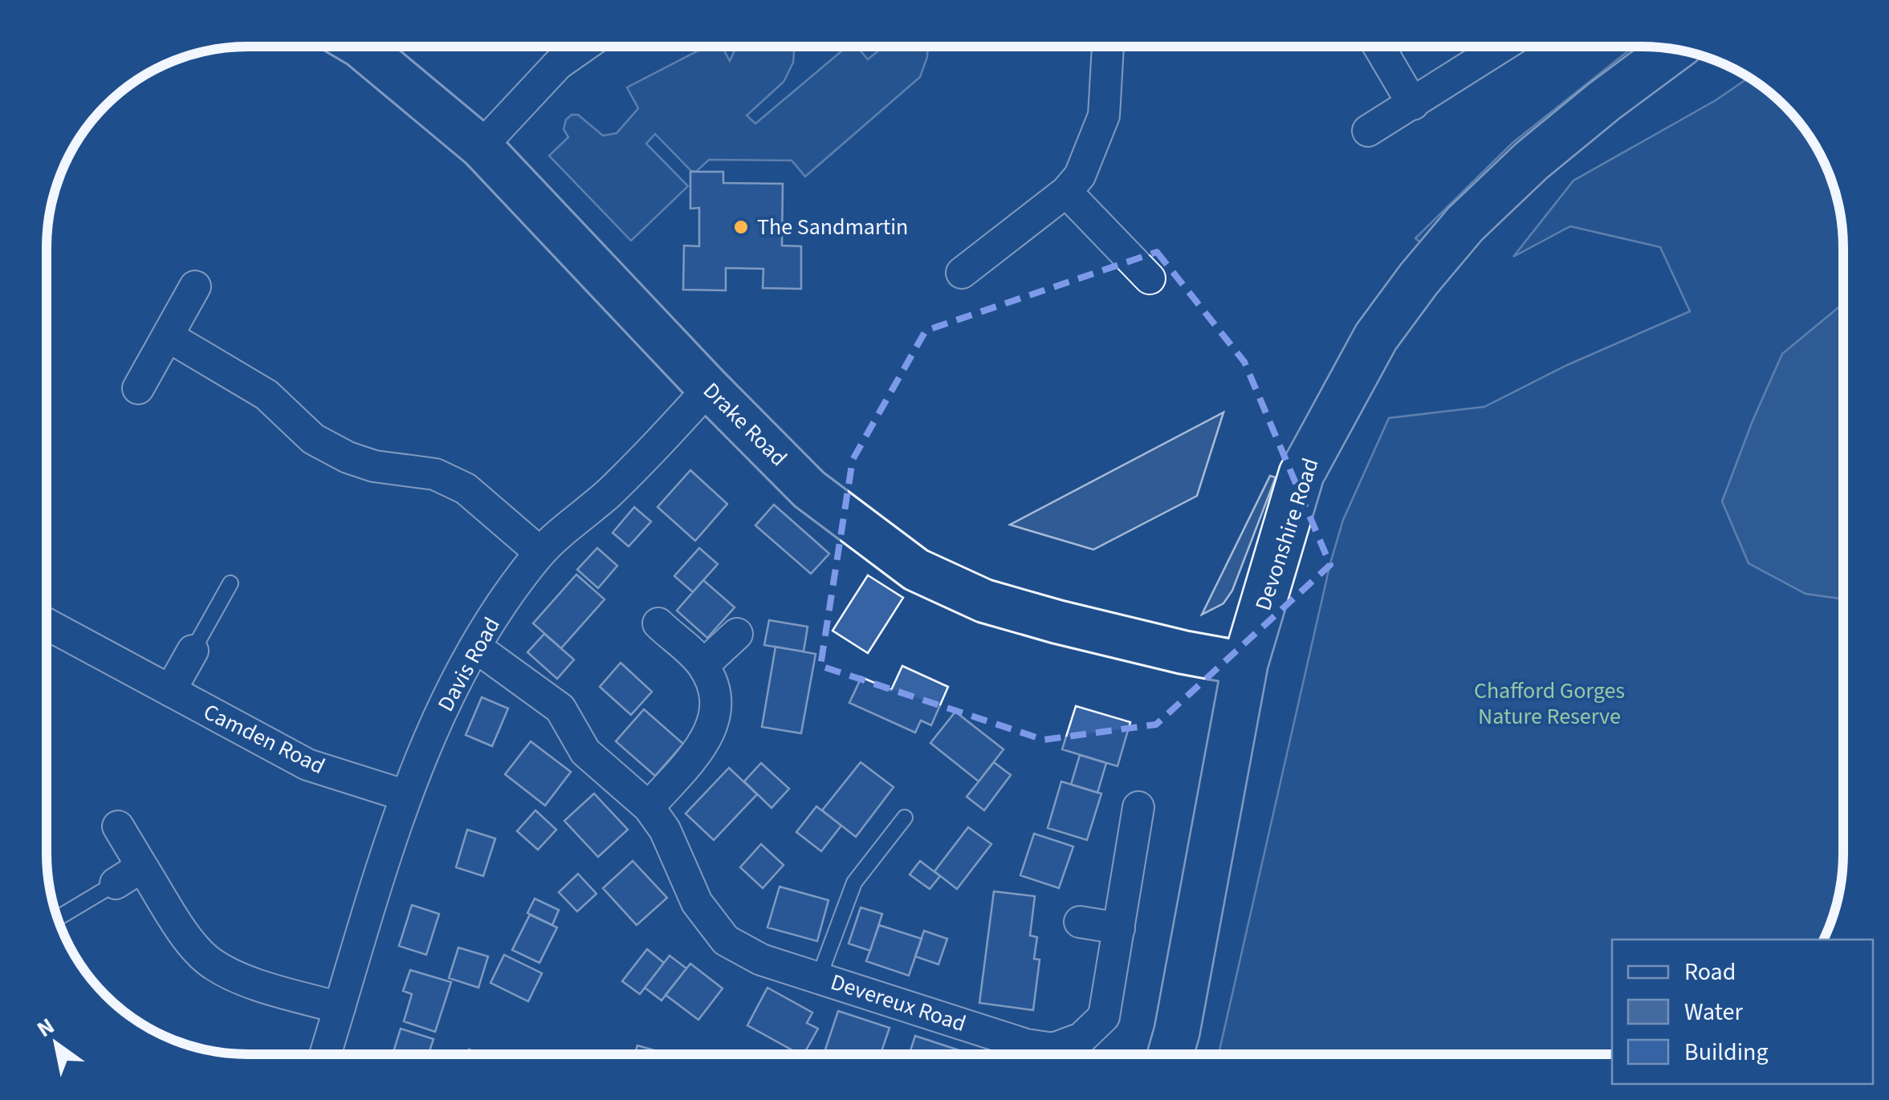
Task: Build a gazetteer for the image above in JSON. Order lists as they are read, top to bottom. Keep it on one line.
{"streets":{"main road":["Devonshire Road"],"street":["Drake Road","Davis Road","Camden Road","Devereux Road"]},"crossings":[["Drake Road","Devonshire Road"],["Drake Road","Davis Road"],["Davis Road","Camden Road"],["Davis Road","Devereux Road"]],"parks":["Chafford Gorges Nature Reserve"],"places":["The Sandmartin"],"legend":["Road","Water","Building"],"north":"top left"}
